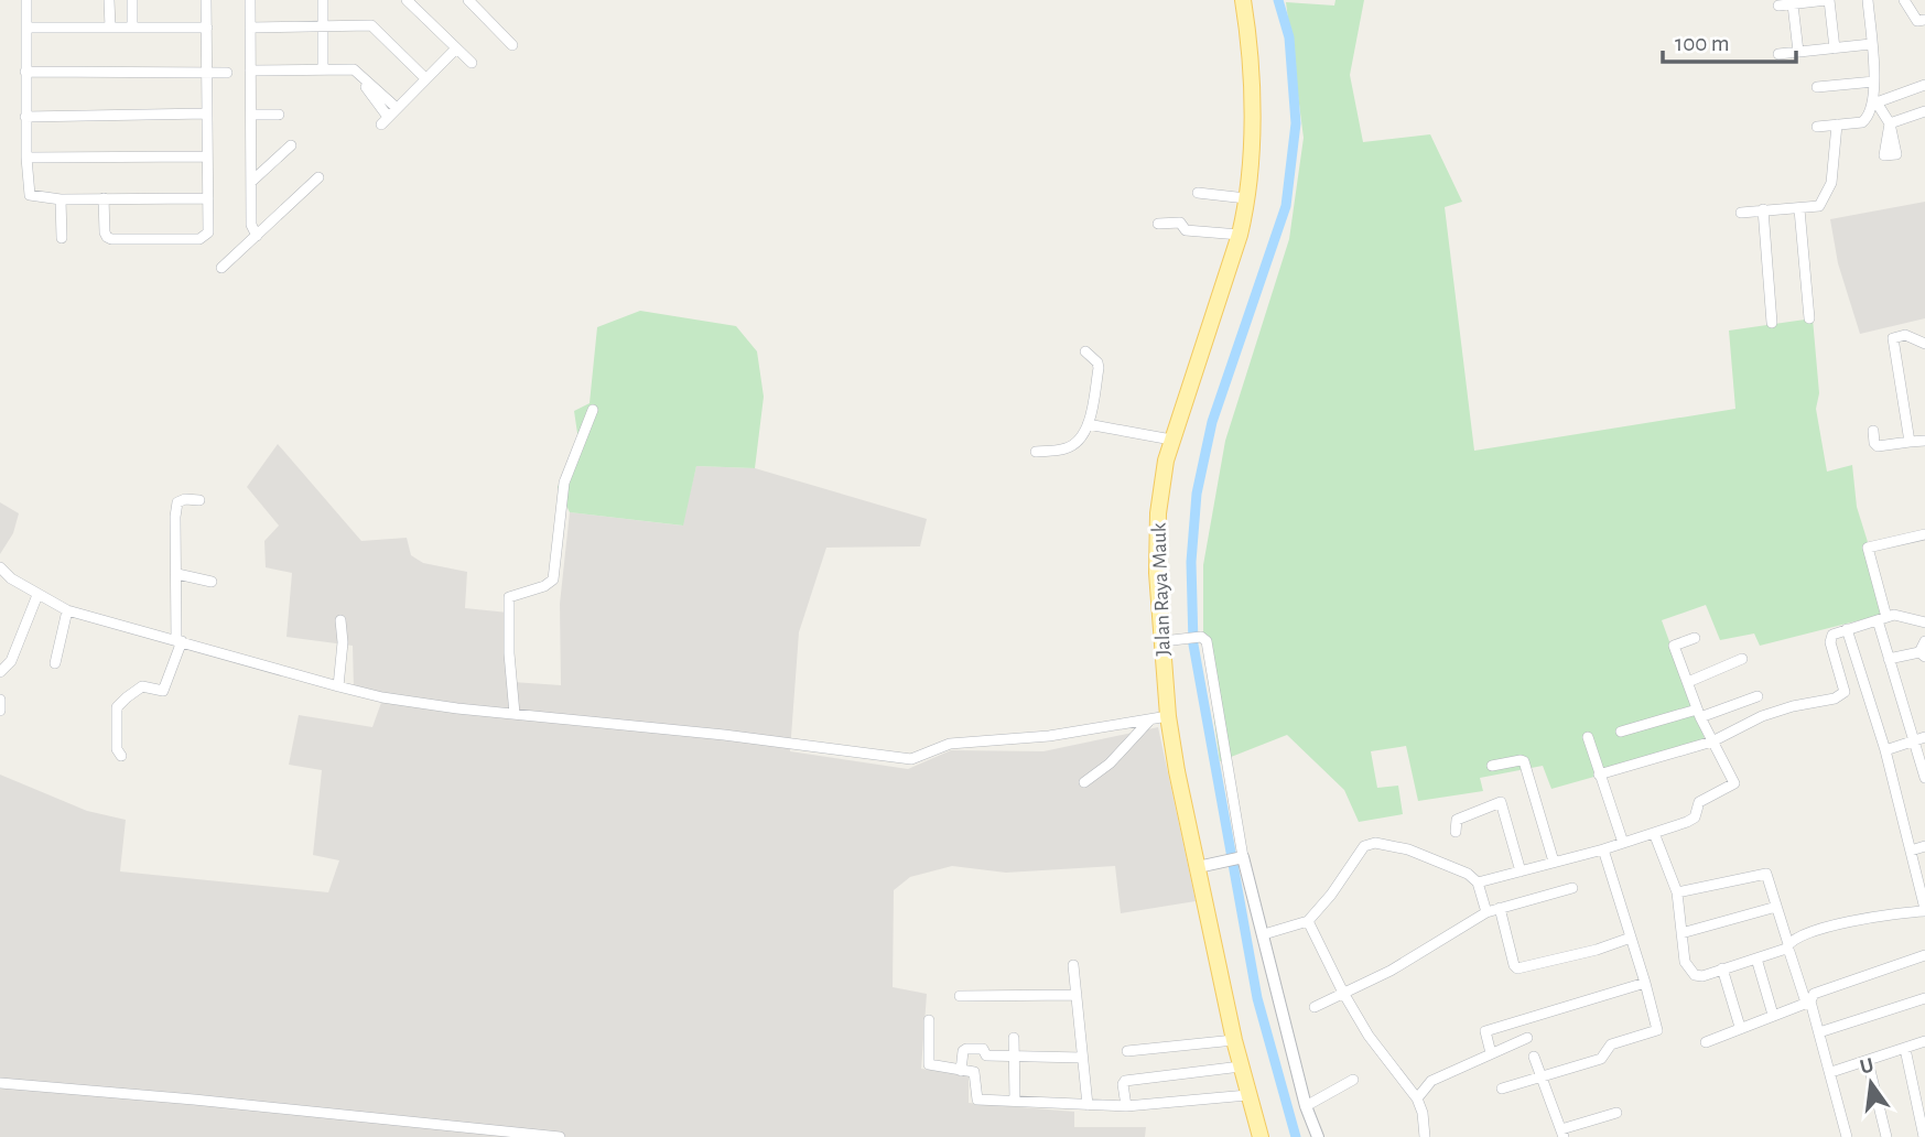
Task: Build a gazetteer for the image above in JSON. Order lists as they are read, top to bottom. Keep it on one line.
{"streets":{"main road":["Jalan Raya Mauk"]},"scale_bar":"100 m","north":"top"}
